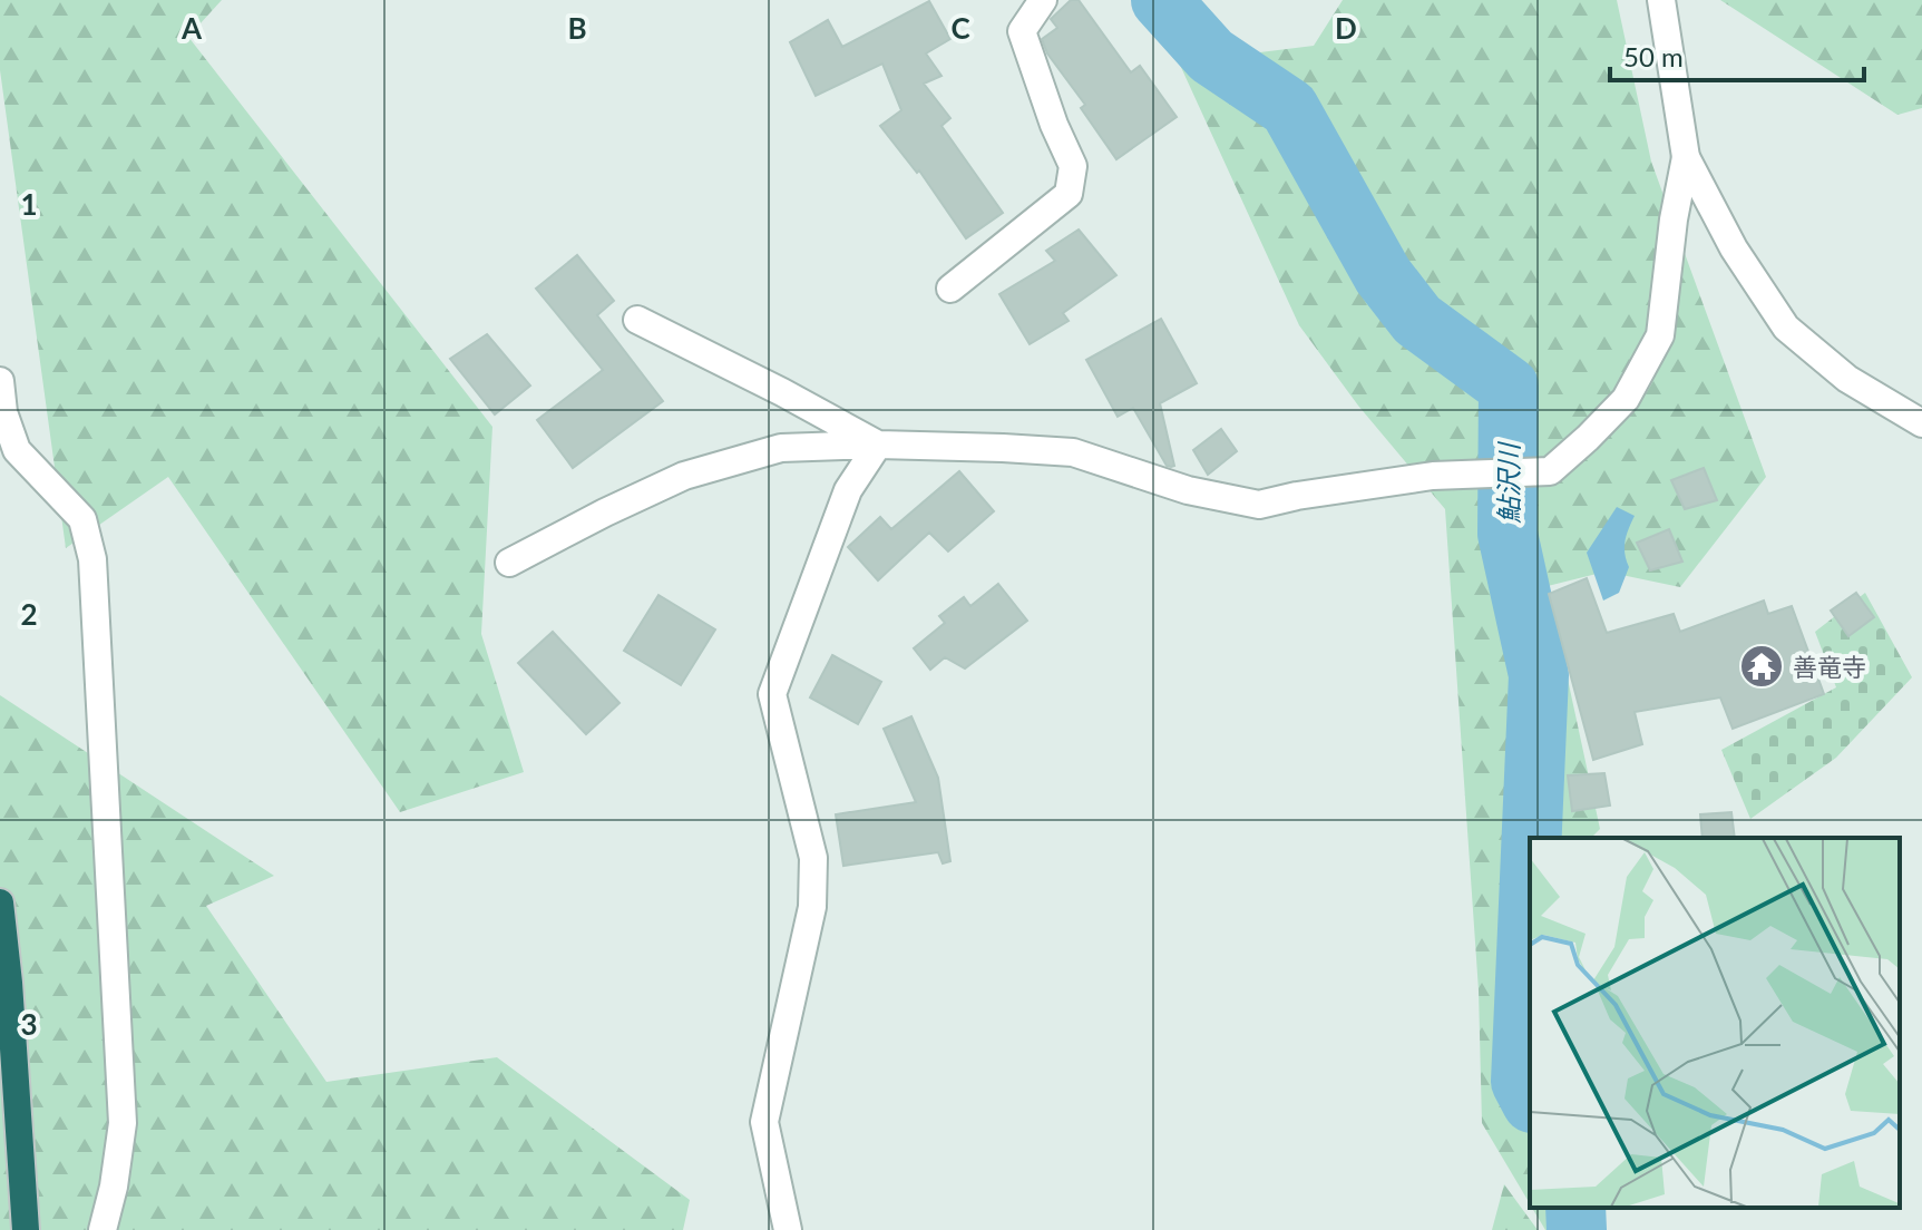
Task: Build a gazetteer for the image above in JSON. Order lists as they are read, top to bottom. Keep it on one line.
{"water":["鮎沢川"],"places":{"temple":["善竜寺"]},"scale_bar":"50 m","grid":{"columns":["A","B","C","D"],"rows":["1","2","3"]}}
